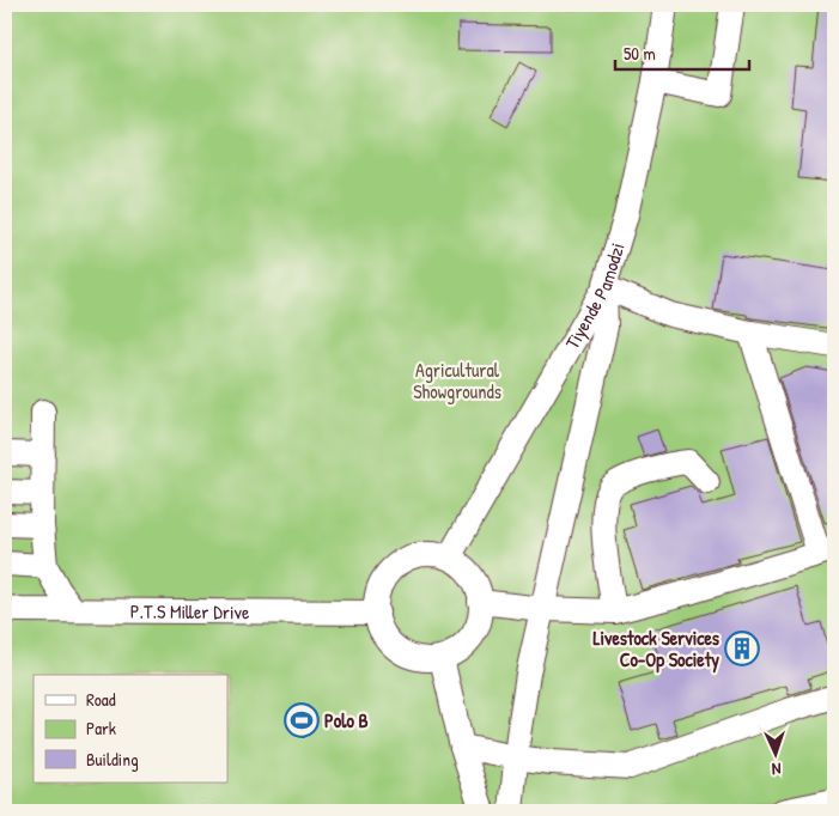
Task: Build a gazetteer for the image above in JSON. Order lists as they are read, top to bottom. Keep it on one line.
{"streets":{"lane":["Tiyende Pamodzi","P.T.S Miller Drive"]},"crossings":[["Tiyende Pamodzi","P.T.S Miller Drive"]],"parks":["Agricultural Showgrounds"],"places":{"building":["Livestock Services Co-Op Society"],"sports":["Polo B"]},"legend":["Road","Park","Building"],"scale_bar":"50 m","north":"bottom"}
